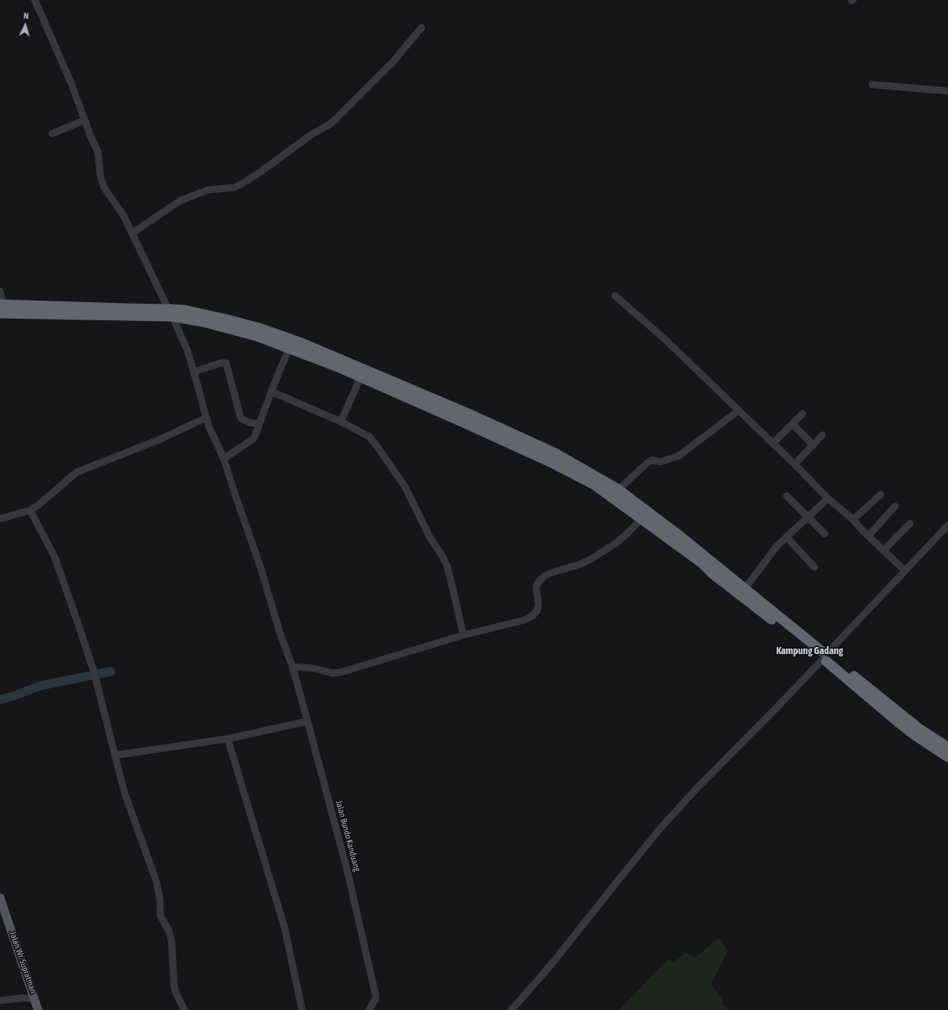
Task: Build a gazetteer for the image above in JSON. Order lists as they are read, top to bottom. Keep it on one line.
{"streets":{"main road":["Jalan Wr. Supratman"],"street":["Jalan Bundo Kanduang"]},"districts":["Kampung Gadang"],"north":"top"}
